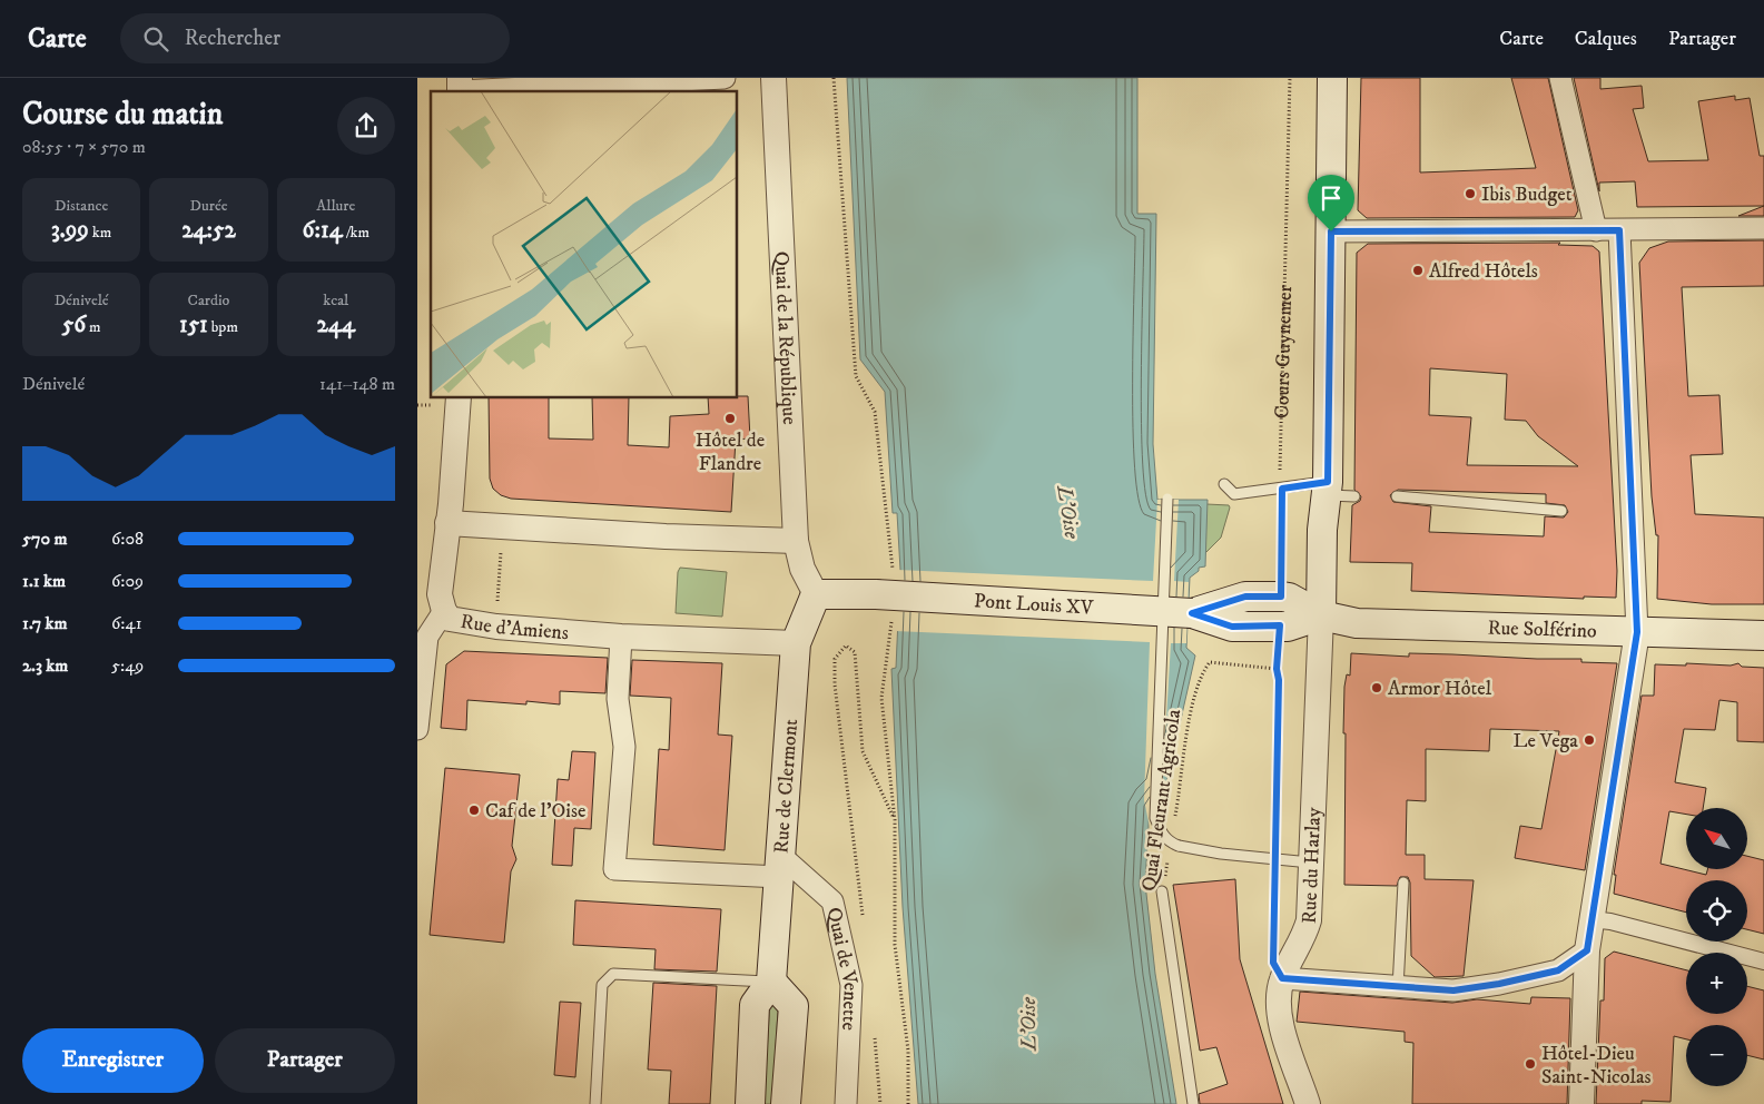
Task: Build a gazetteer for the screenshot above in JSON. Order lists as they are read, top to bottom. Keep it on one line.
{"streets":{"main road":["Pont Louis XV","Rue Solférino","Rue de Clermont"],"street":["Quai de la République","Rue d'Amiens","Rue du Harlay","Quai de Venette"],"lane":["Quai Fleurant Agricola"],"path":["Cours Guynemer"]},"crossings":[["Quai de la République","Pont Louis XV"],["Quai de la République","Rue de Clermont"],["Cours Guynemer","Rue Solférino"],["Pont Louis XV","Rue Solférino"],["Pont Louis XV","Rue de Clermont"],["Rue d'Amiens","Rue de Clermont"],["Rue Solférino","Rue du Harlay"],["Rue de Clermont","Quai de Venette"]],"water":["L'Oise"],"places":["Ibis Budget","Alfred Hôtels","Hôtel de Flandre","Armor Hôtel","Le Vega","Caf de l'Oise","Hôtel-Dieu Saint-Nicolas"],"north":"top left","page":{"header":"Carte","search":"Rechercher","nav":["Carte","Calques","Partager"],"heading":["Course du matin","08:55 · 7 × 570 m"],"stats":[["Distance","3.99 km"],["Durée","24:52"],["Allure","6:14 /km"],["Dénivelé","56 m"],["Cardio","151 bpm"],["kcal","244"]],"chart":["Dénivelé","141–148 m"],"list":[{"name":"570 m","note":"6:08"},{"name":"1.1 km","note":"6:09"},{"name":"1.7 km","note":"6:41"},{"name":"2.3 km","note":"5:49"}],"map_buttons":["+","−"],"buttons":["Enregistrer","Partager"]}}
